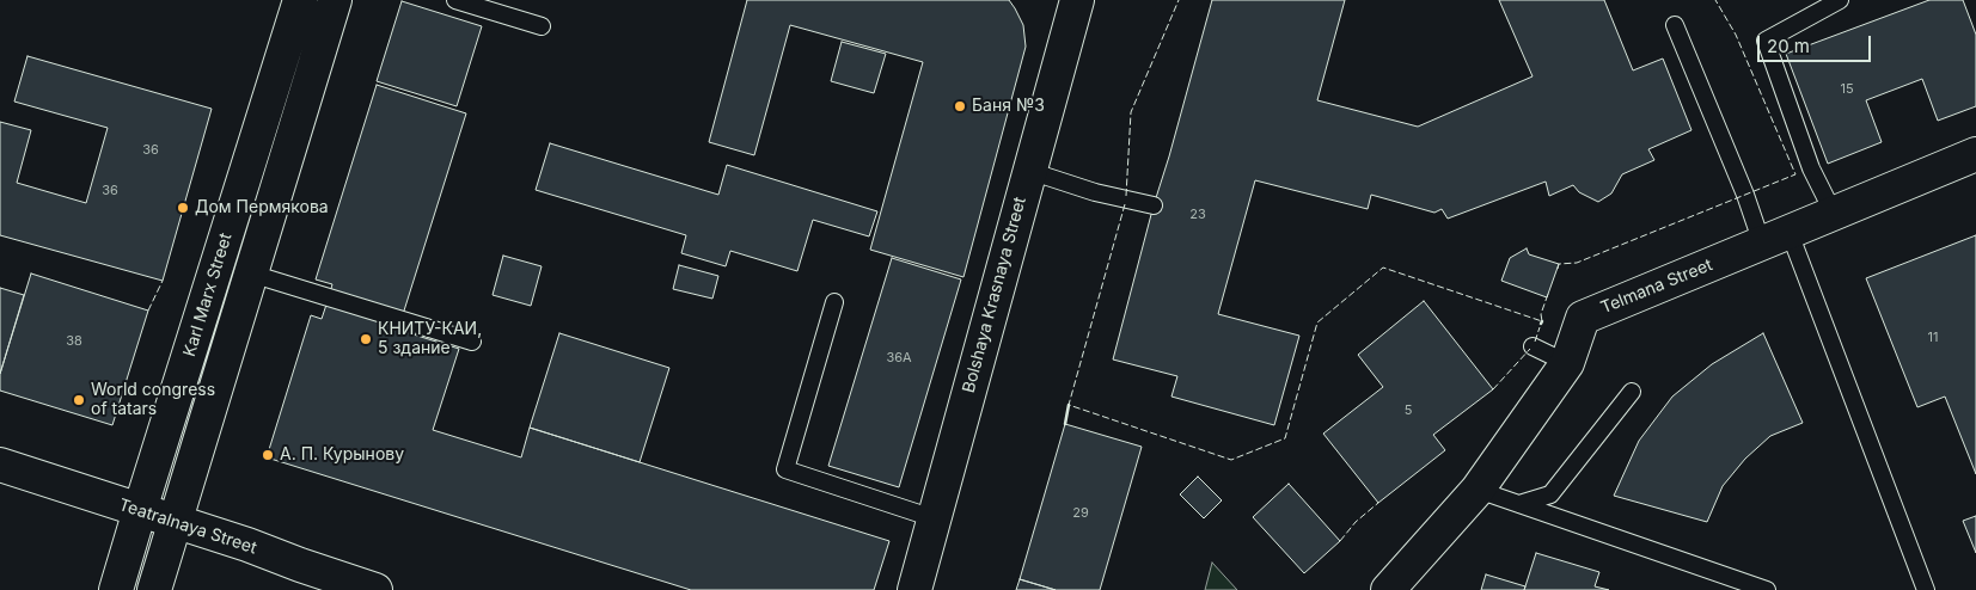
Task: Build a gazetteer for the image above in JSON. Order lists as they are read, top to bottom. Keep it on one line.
{"streets":{"street":["Telmana Street","Karl Marx Street","Bolshaya Krasnaya Street","Teatralnaya Street"]},"crossings":[["Karl Marx Street","Teatralnaya Street"]],"places":["Баня №3","Дом Пермякова","КНИТУ-КАИ, 5 здание","World congress of tatars","А. П. Курынову"],"house_numbers":["15","36","36","23","11","38","36А","5","29"],"scale_bar":"20 m"}
